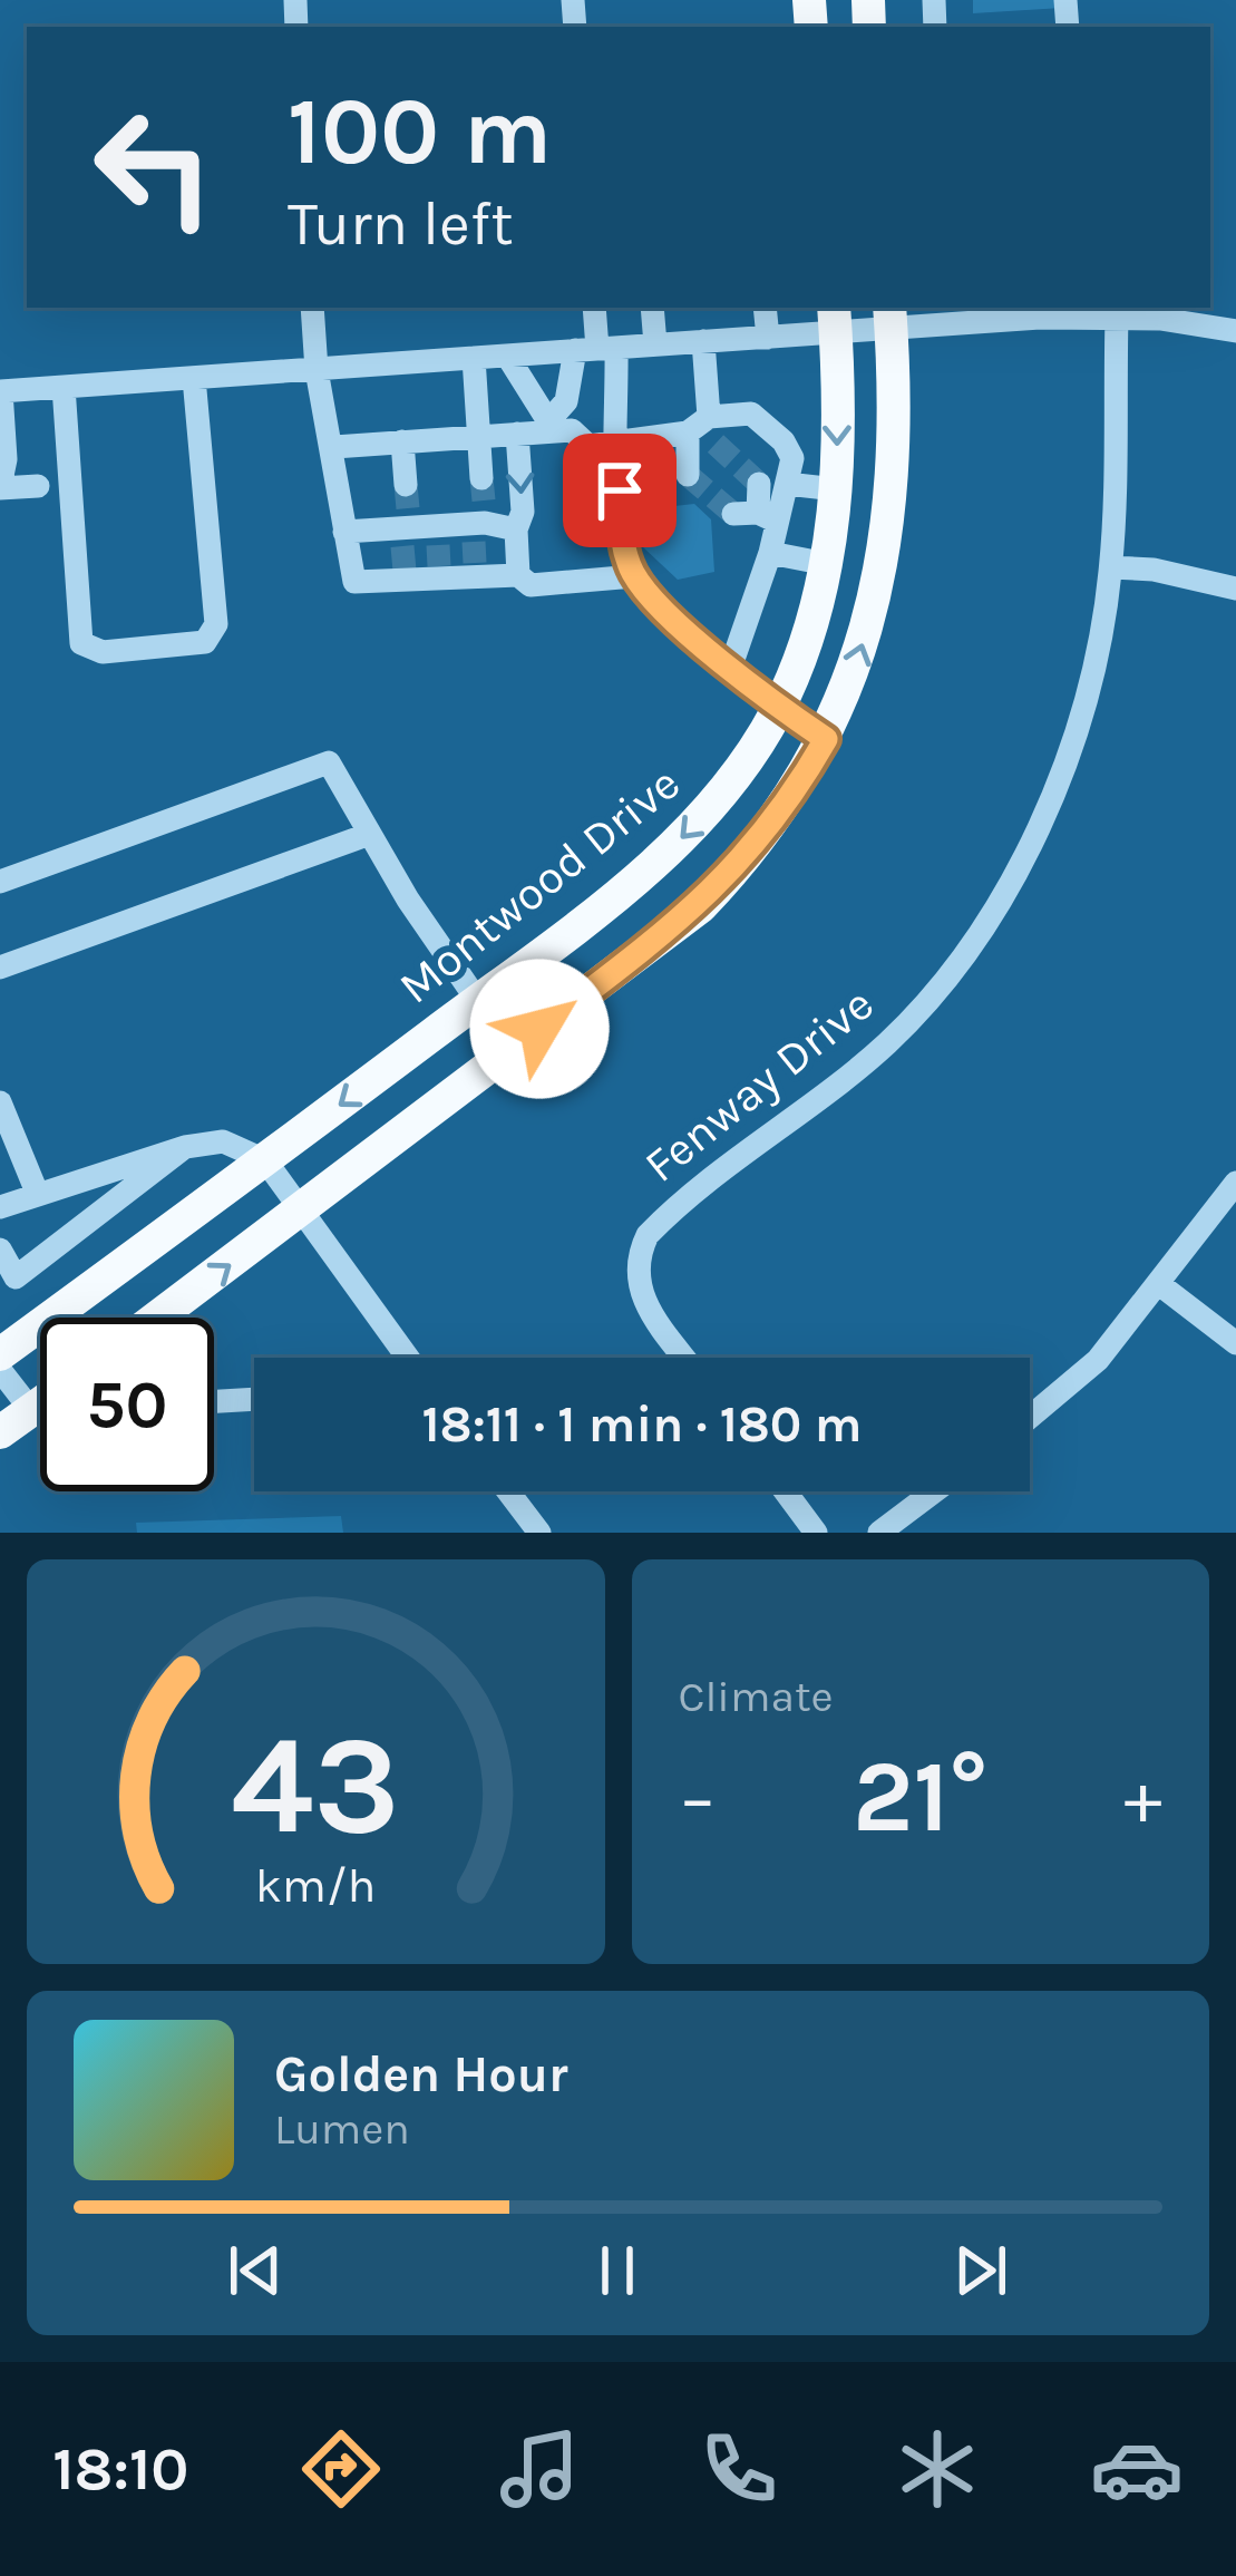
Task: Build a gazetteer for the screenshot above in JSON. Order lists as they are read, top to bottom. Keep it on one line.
{"streets":{"main road":["Montwood Drive"],"street":["Fenway Drive"]},"page":{"turn":["100 m","Turn left"],"limit":"50","trip":"18:11 · 1 min · 180 m","tile":"Climate","heat":["−","21°","+"],"song":["Golden Hour","Lumen"],"tabs":"18:10","gauge":["43","km/h"]}}
